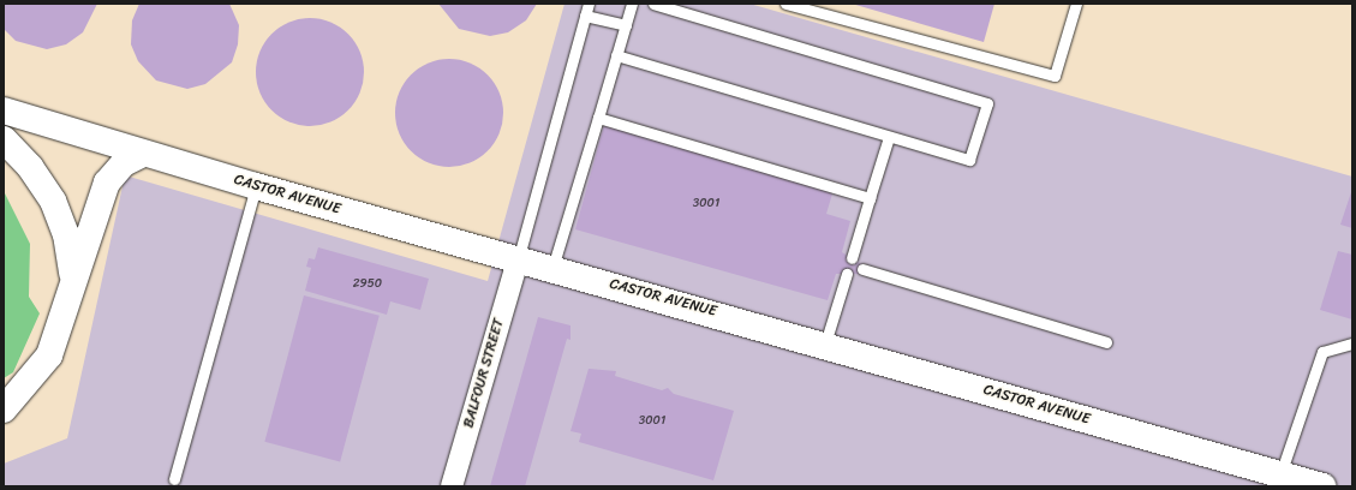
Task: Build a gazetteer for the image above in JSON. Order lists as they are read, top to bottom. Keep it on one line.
{"streets":{"main road":["CASTOR AVENUE"],"street":["BALFOUR STREET"]},"crossings":[["CASTOR AVENUE","BALFOUR STREET"]],"house_numbers":["3001","2950","3001"]}
